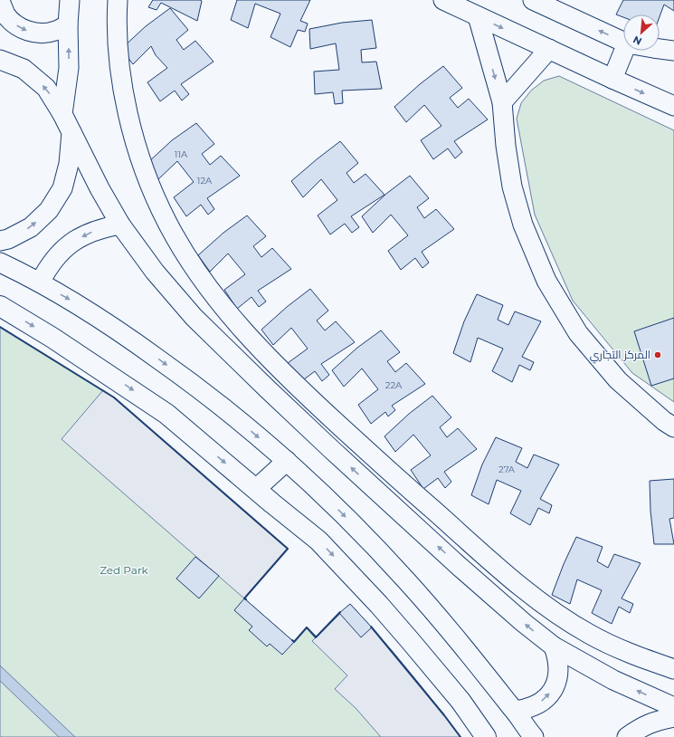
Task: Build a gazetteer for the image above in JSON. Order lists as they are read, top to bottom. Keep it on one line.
{"parks":["Zed Park"],"places":["المركز التجاري"],"house_numbers":["11A","12A","22A","27A"],"north":"bottom left"}
